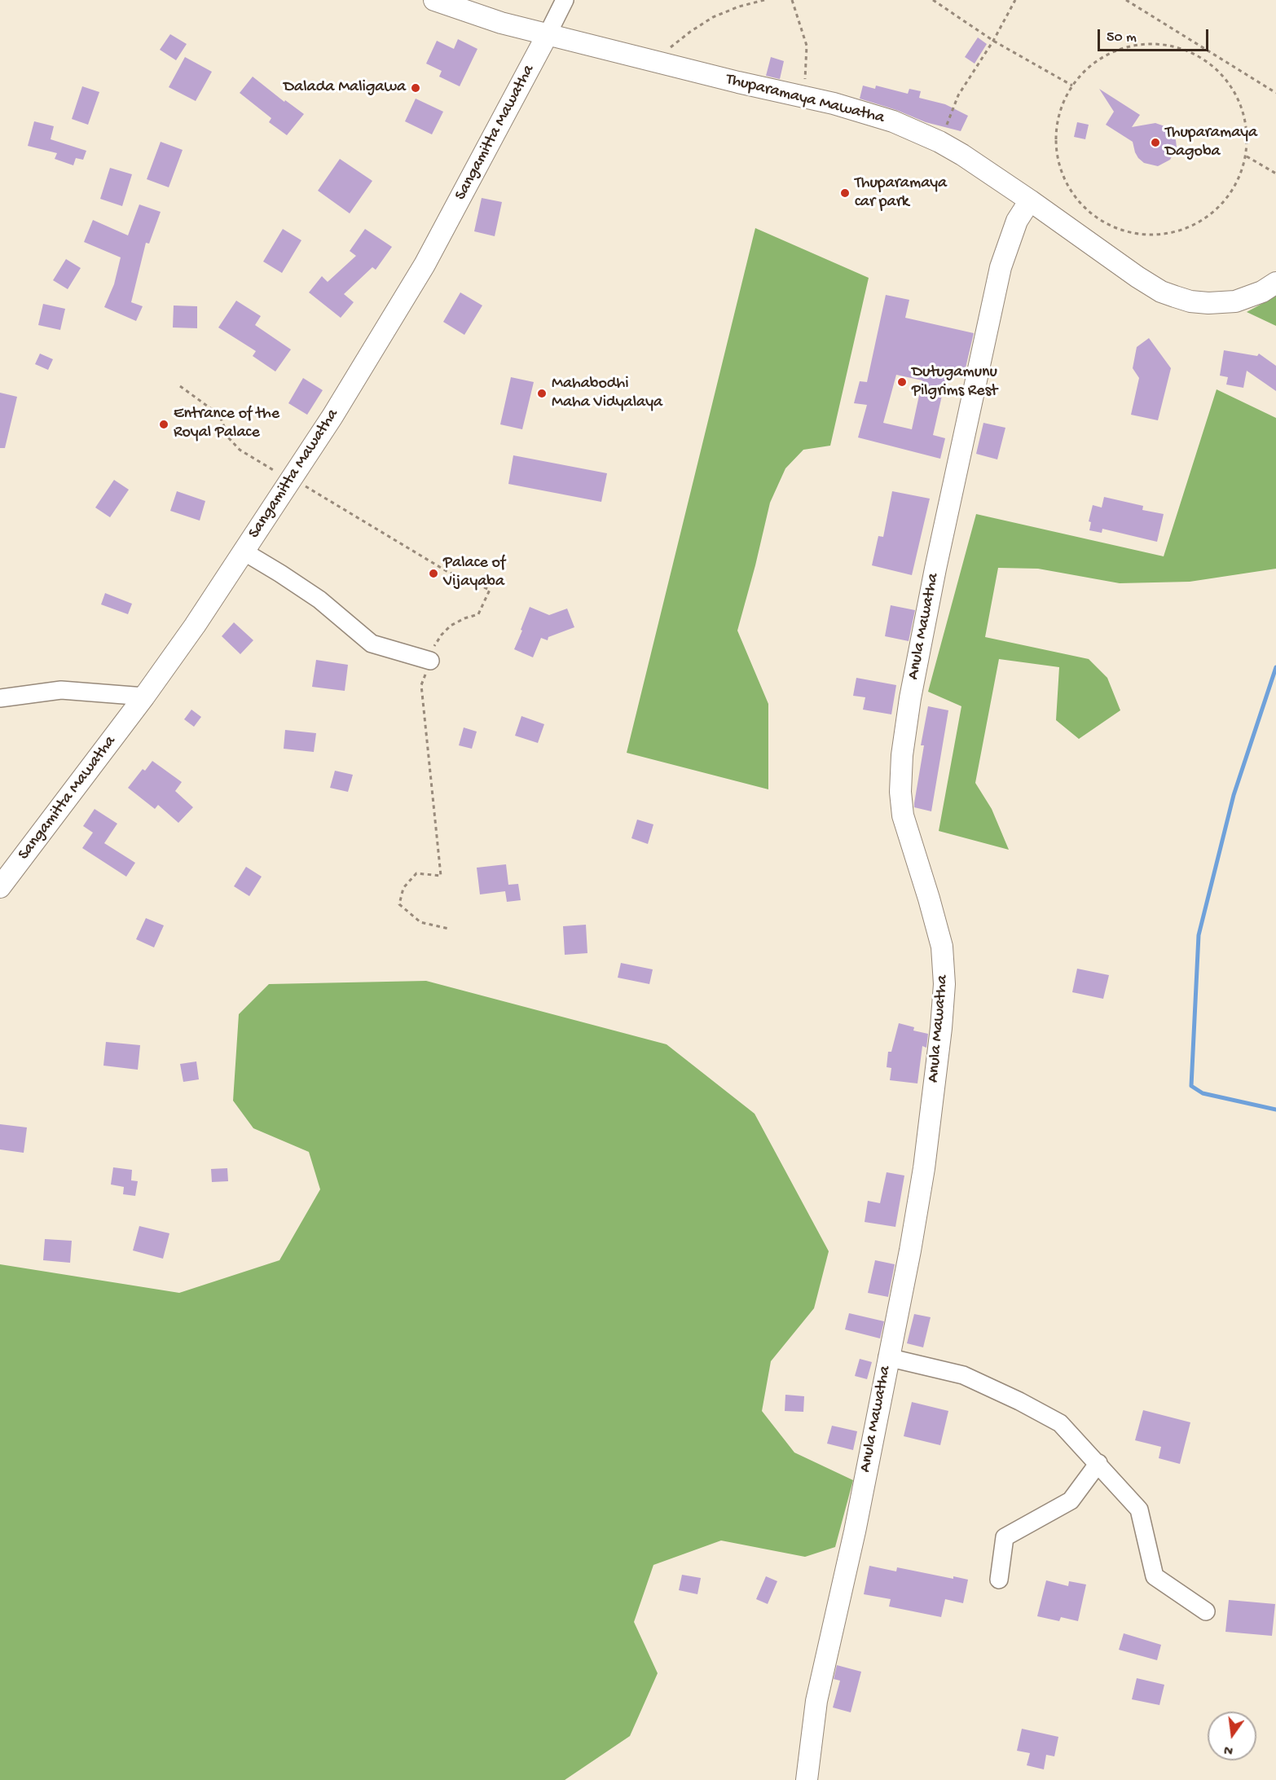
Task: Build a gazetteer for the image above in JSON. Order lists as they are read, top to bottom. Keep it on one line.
{"streets":{"main road":["Thuparamaya Mawatha","Sangamitta Mawatha","Anula Mawatha"]},"crossings":[["Thuparamaya Mawatha","Sangamitta Mawatha"],["Thuparamaya Mawatha","Anula Mawatha"]],"places":["Dalada Maligawa","Thuparamaya Dagoba","Thuparamaya car park","Dutugamunu Pilgrims Rest","Mahabodhi Maha Vidyalaya","Entrance of the Royal Palace","Palace of Vijayaba"],"scale_bar":"50 m","north":"bottom"}
